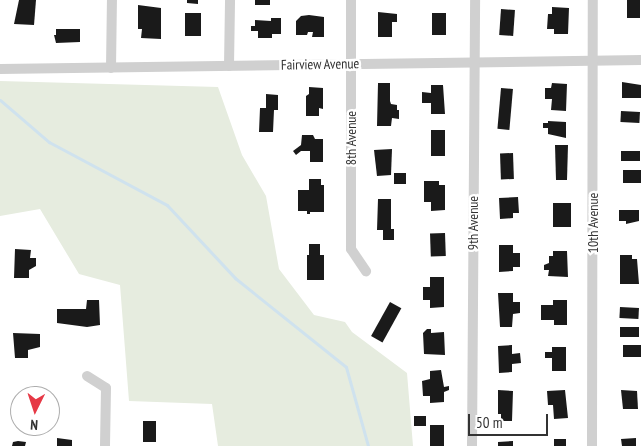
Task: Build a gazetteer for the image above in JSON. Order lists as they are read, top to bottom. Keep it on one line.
{"streets":{"street":["Fairview Avenue","8th Avenue","9th Avenue","10th Avenue"]},"crossings":[["Fairview Avenue","8th Avenue"],["Fairview Avenue","9th Avenue"],["Fairview Avenue","10th Avenue"]],"scale_bar":"50 m","north":"bottom"}
